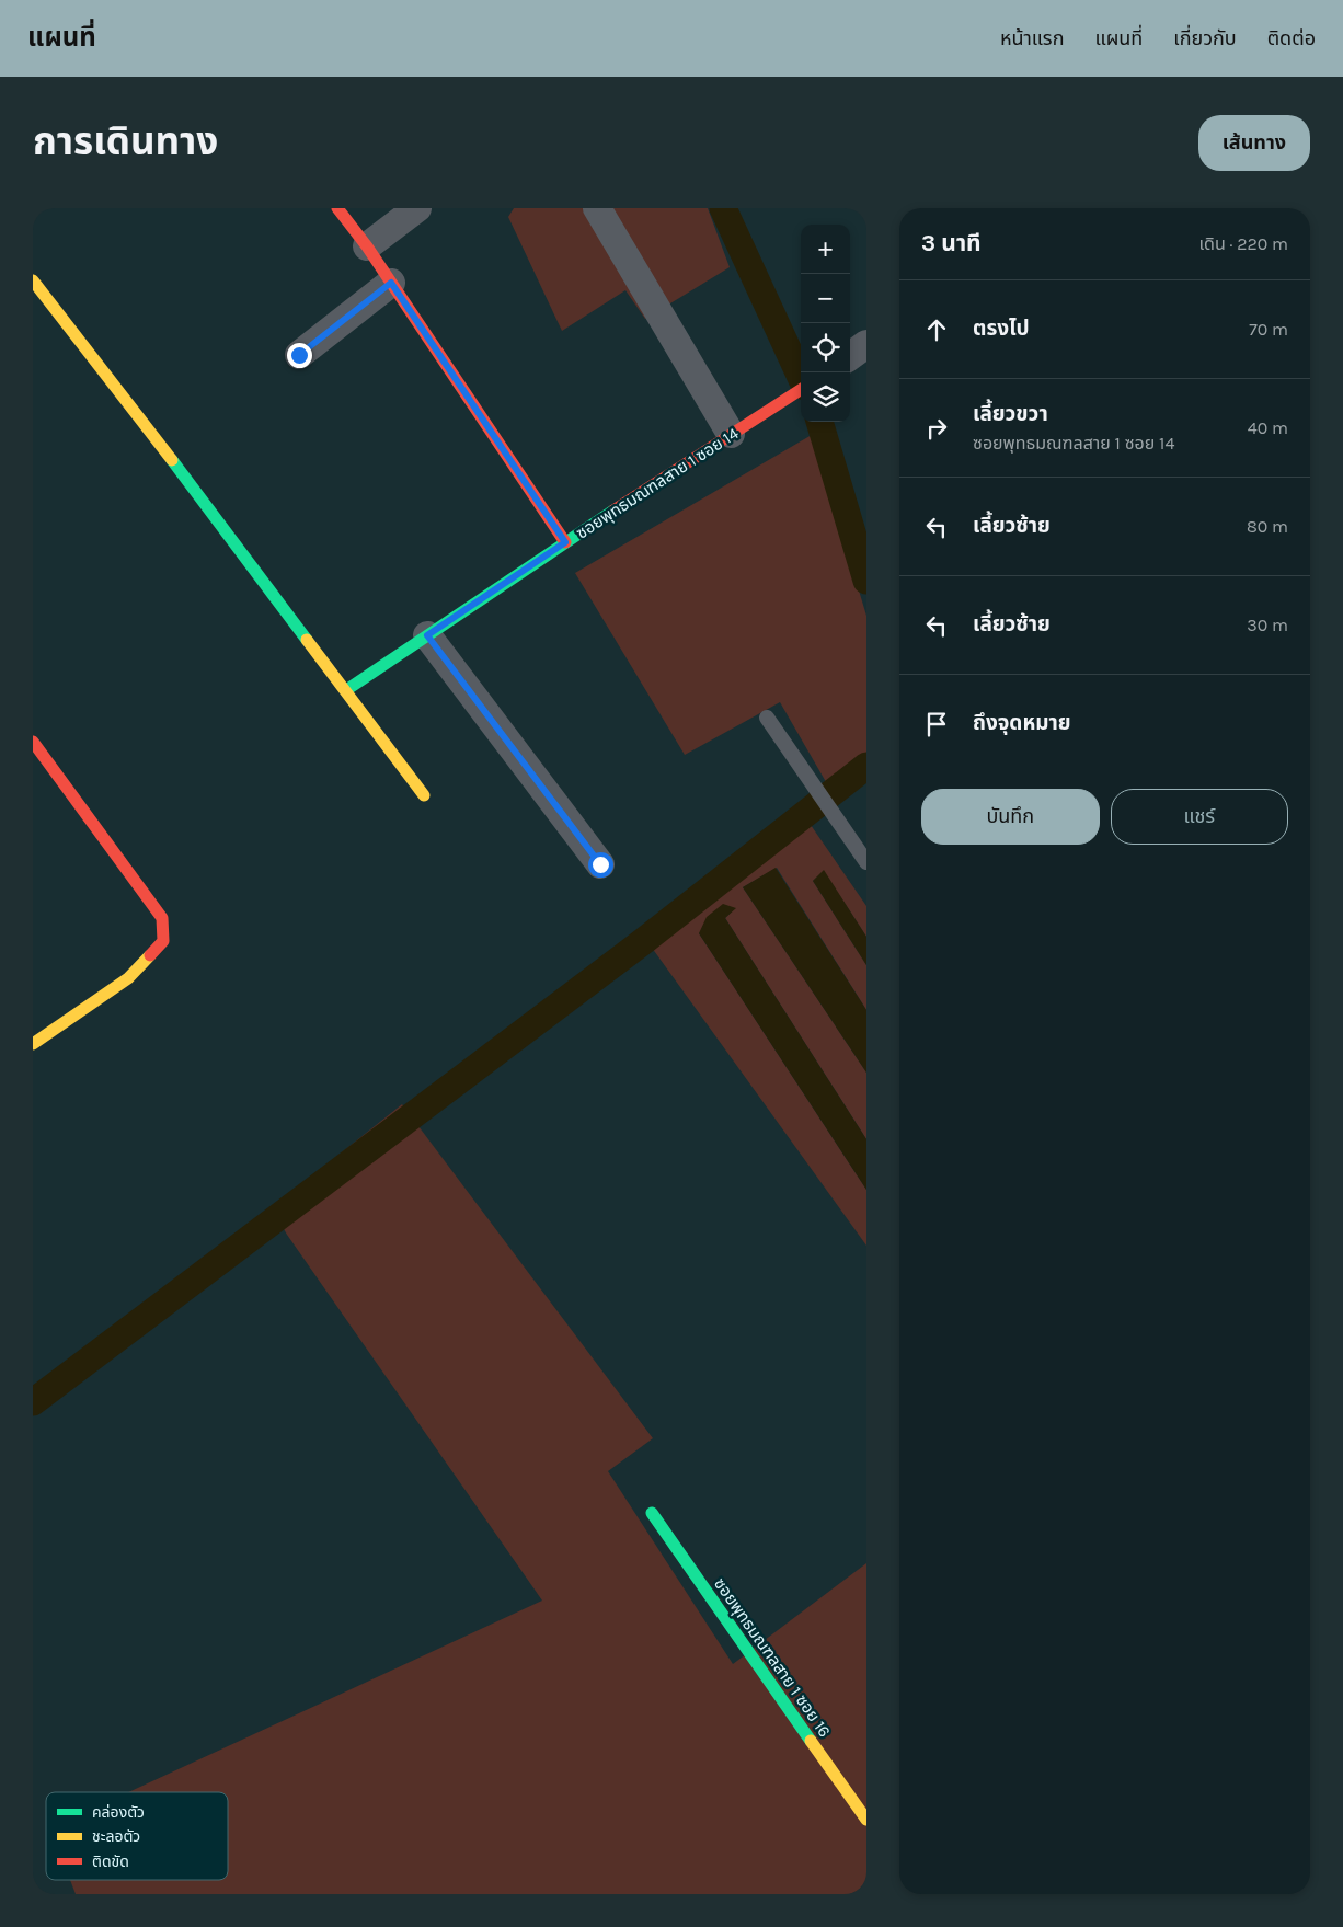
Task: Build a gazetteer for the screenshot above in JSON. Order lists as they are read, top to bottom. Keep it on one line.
{"streets":{"street":["ซอยพุทธมณฑลสาย 1 ซอย 14","ซอยพุทธมณฑลสาย 1 ซอย 16"]},"legend":["คล่องตัว","ชะลอตัว","ติดขัด"],"page":{"header":"แผนที่","nav":["หน้าแรก","แผนที่","เกี่ยวกับ","ติดต่อ"],"title":"การเดินทาง","buttons":["เส้นทาง",["บันทึก","แชร์"]],"heading":["3 นาที","เดิน · 220 m"],"map_buttons":["+","−"],"list":[["ตรงไป","70 m"],["เลี้ยวขวา","ซอยพุทธมณฑลสาย 1 ซอย 14","40 m"],["เลี้ยวซ้าย","80 m"],["เลี้ยวซ้าย","30 m"],"ถึงจุดหมาย"]}}
